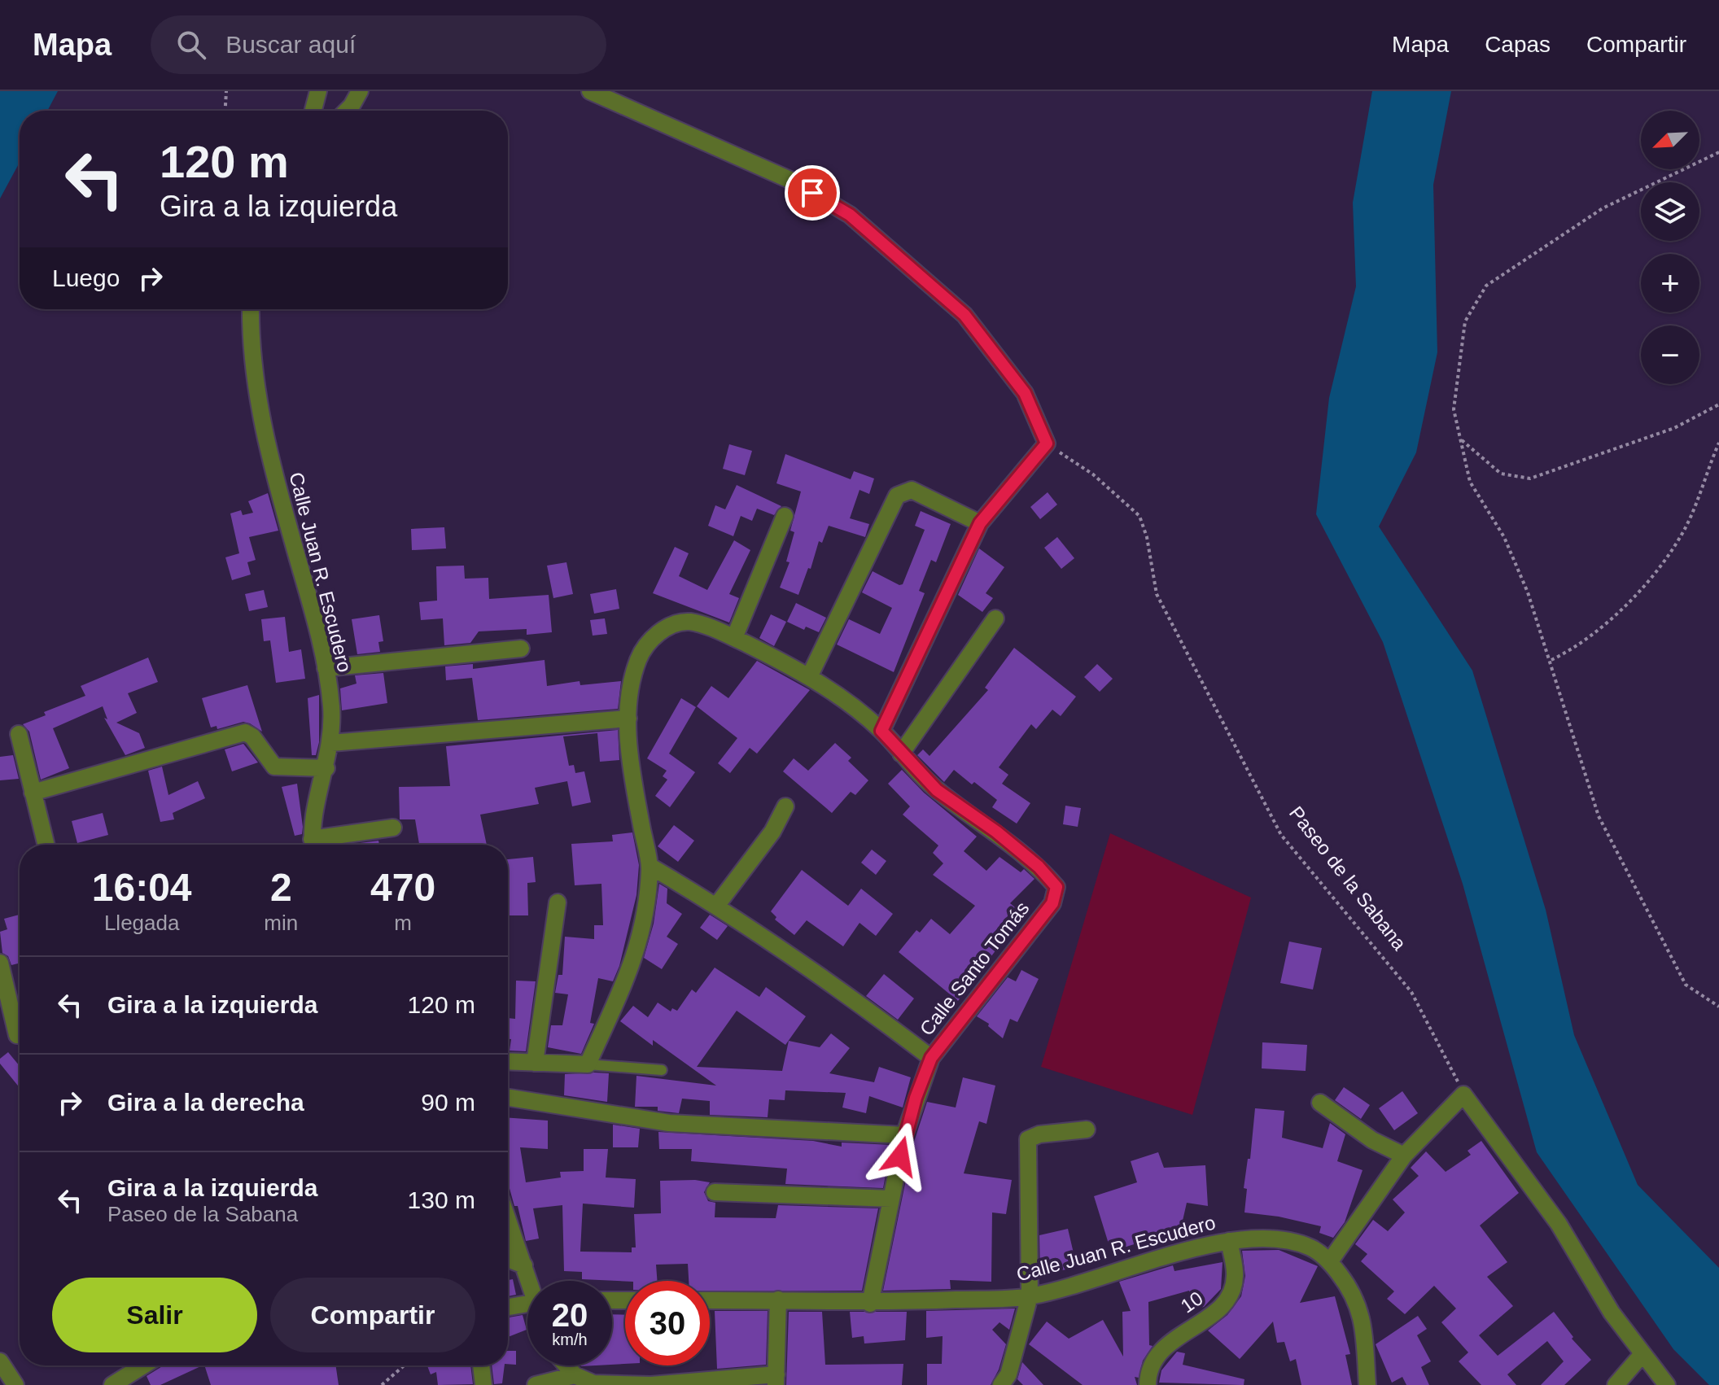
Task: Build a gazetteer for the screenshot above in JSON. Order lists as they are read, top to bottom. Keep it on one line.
{"streets":{"street":["Calle Juan R. Escudero","Calle Santo Tomás","10"],"path":["Paseo de la Sabana"]},"crossings":[["Calle Juan R. Escudero","Calle Santo Tomás"],["Calle Juan R. Escudero","10"]],"north":"bottom left","page":{"header":"Mapa","search":"Buscar aquí","nav":["Mapa","Capas","Compartir"],"map_buttons":["+","−"],"turn":["120 m","Gira a la izquierda"],"then":"Luego","eta":["16:04","Llegada","2","min","470","m"],"list":[{"name":"Gira a la izquierda","value":"120 m"},{"name":"Gira a la derecha","value":"90 m"},{"name":"Gira a la izquierda","note":"Paseo de la Sabana","value":"130 m"}],"buttons":["Salir","Compartir"],"speed":"20 km/h","limit":"30"}}
